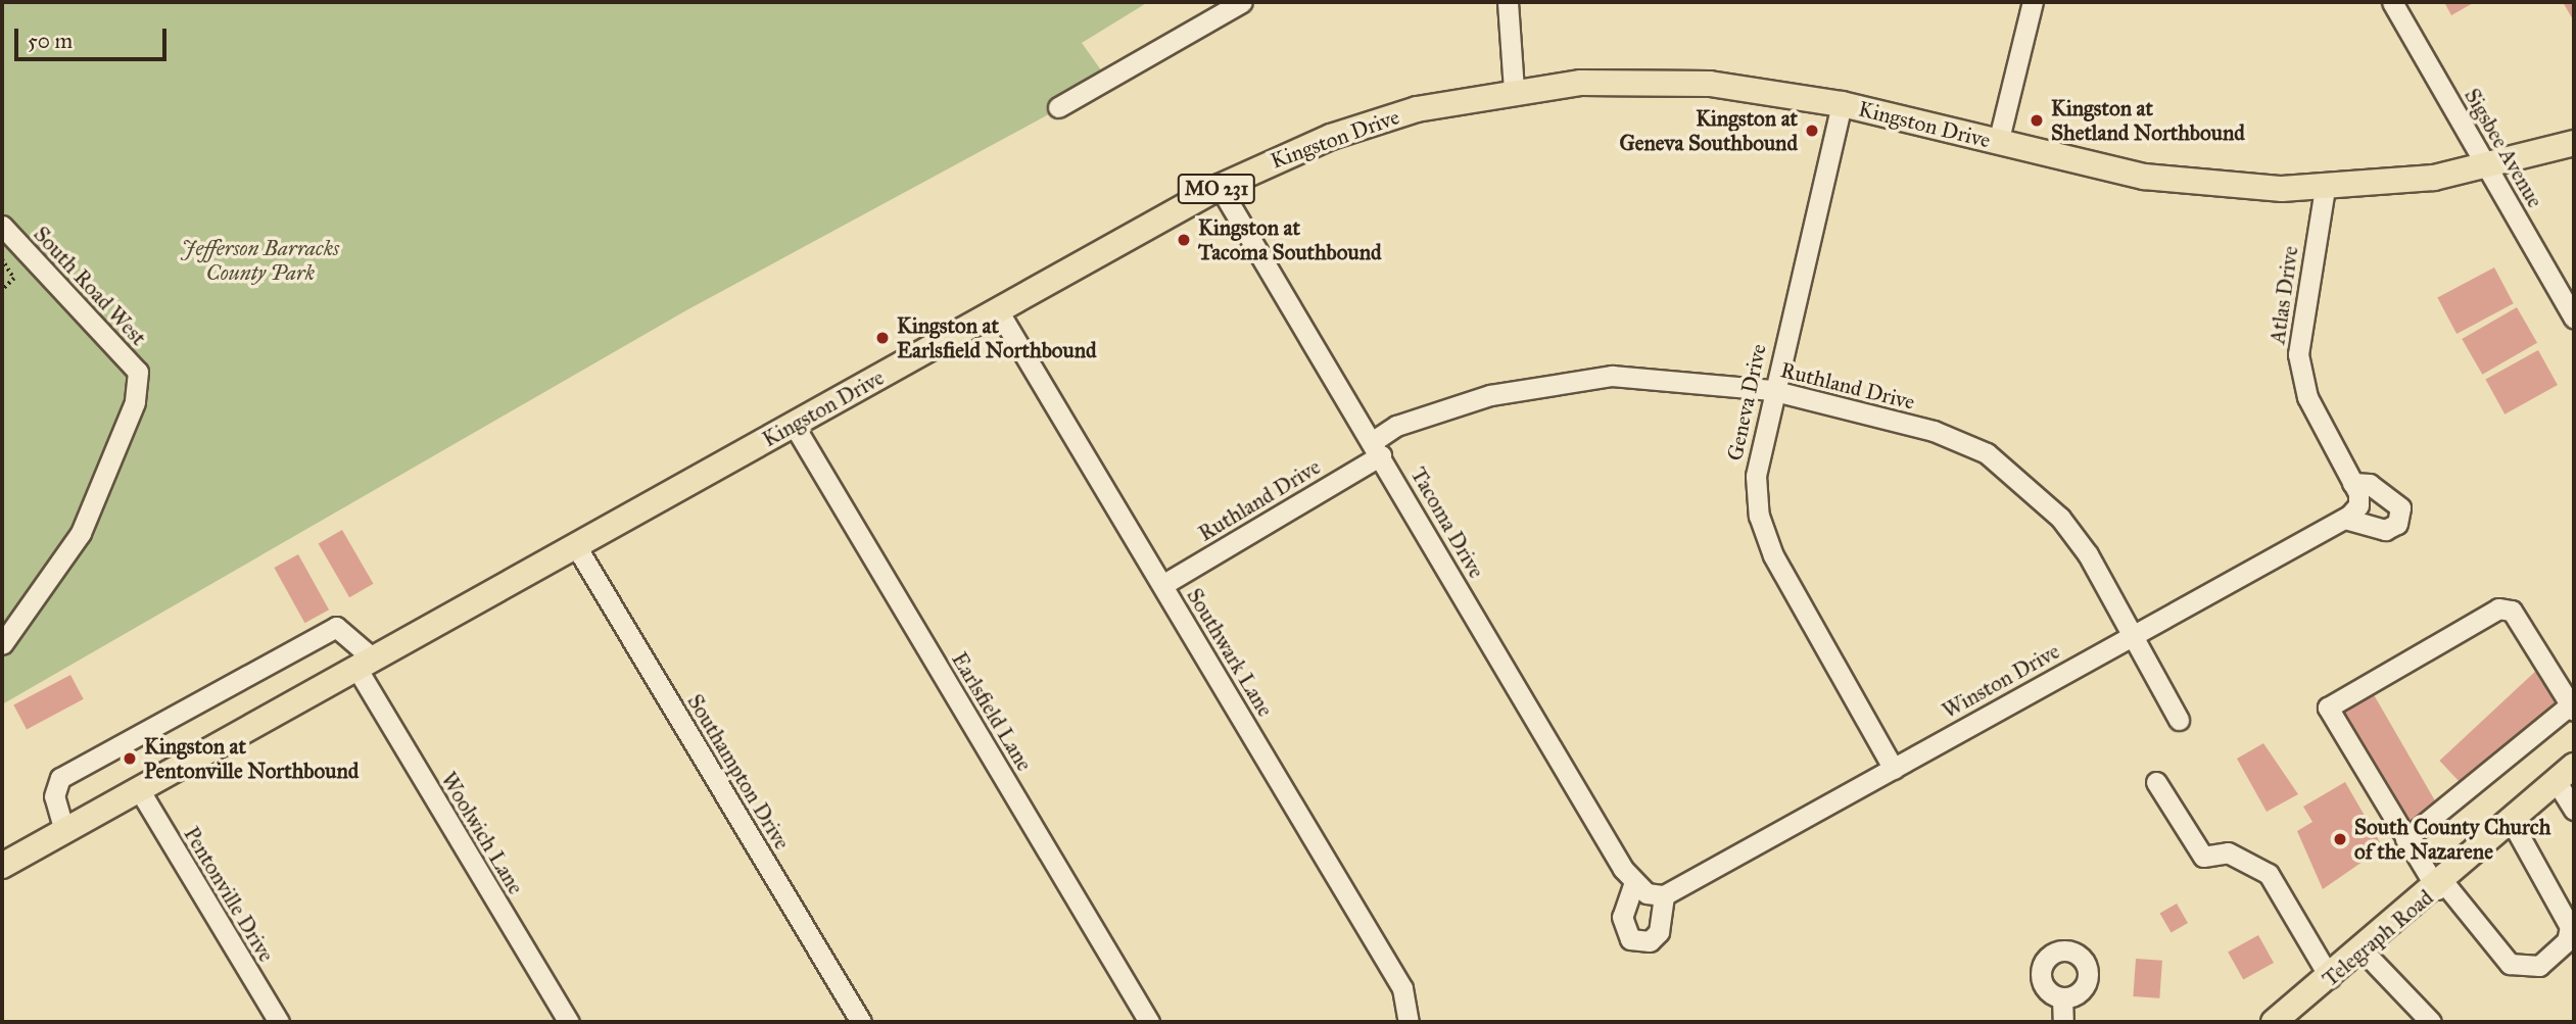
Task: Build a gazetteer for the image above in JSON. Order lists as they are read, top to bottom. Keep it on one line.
{"streets":{"main road":["Kingston Drive","MO 231","Telegraph Road"],"street":["Sigsbee Avenue","South Road West","Atlas Drive","Ruthland Drive","Geneva Drive","Tacoma Drive","Southwark Lane","Winston Drive","Earlsfield Lane","Southampton Drive","Woolwich Lane","Pentonville Drive"]},"crossings":[["Kingston Drive","Sigsbee Avenue"],["Kingston Drive","Atlas Drive"],["Kingston Drive","Geneva Drive"],["Kingston Drive","Tacoma Drive"],["Kingston Drive","Southwark Lane"],["Kingston Drive","Earlsfield Lane"],["Kingston Drive","Southampton Drive"],["Kingston Drive","Woolwich Lane"],["Kingston Drive","Pentonville Drive"],["Atlas Drive","Winston Drive"],["Ruthland Drive","Geneva Drive"],["Ruthland Drive","Tacoma Drive"],["Ruthland Drive","Southwark Lane"],["Ruthland Drive","Winston Drive"],["Geneva Drive","Winston Drive"]],"parks":["Jefferson Barracks County Park"],"places":["Kingston at Shetland Northbound","Kingston at Geneva Southbound","Kingston at Tacoma Southbound","Kingston at Earlsfield Northbound","Kingston at Pentonville Northbound","South County Church of the Nazarene"],"scale_bar":"50 m"}
